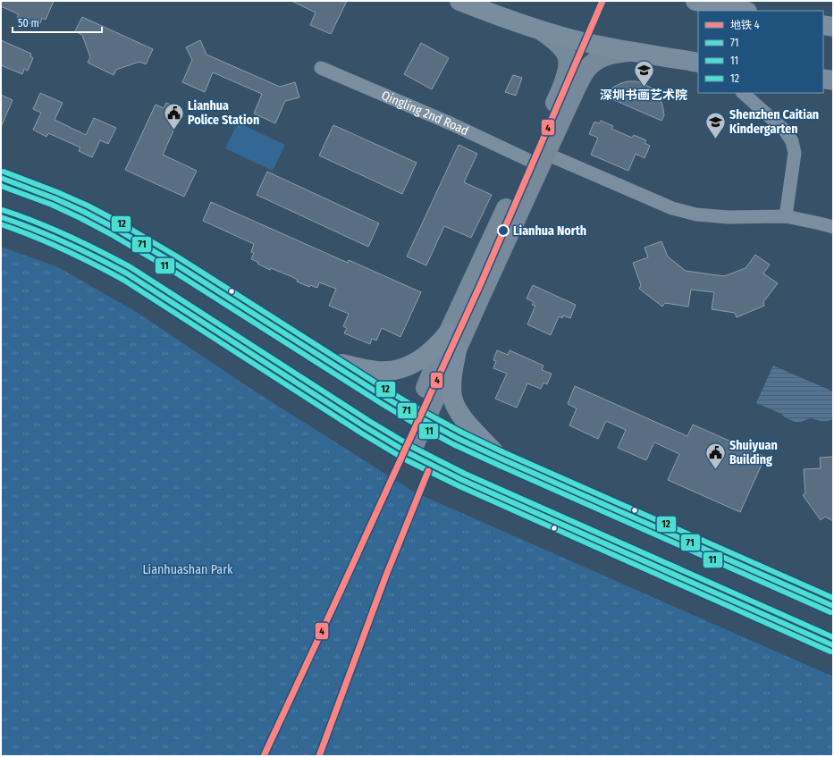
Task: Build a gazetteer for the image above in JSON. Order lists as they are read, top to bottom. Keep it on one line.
{"streets":{"street":["Qingling 2nd Road"]},"parks":["Lianhuashan Park"],"places":{"school or university":["深圳书画艺术院","Shenzhen Caitian Kindergarten"],"public building":["Lianhua Police Station","Shuiyuan Building"],"other":["Lianhua North"]},"lines":["metro line 4","transit line 12","transit line 71","transit line 11"],"legend":["地铁 4","71","11","12"],"scale_bar":"50 m"}
